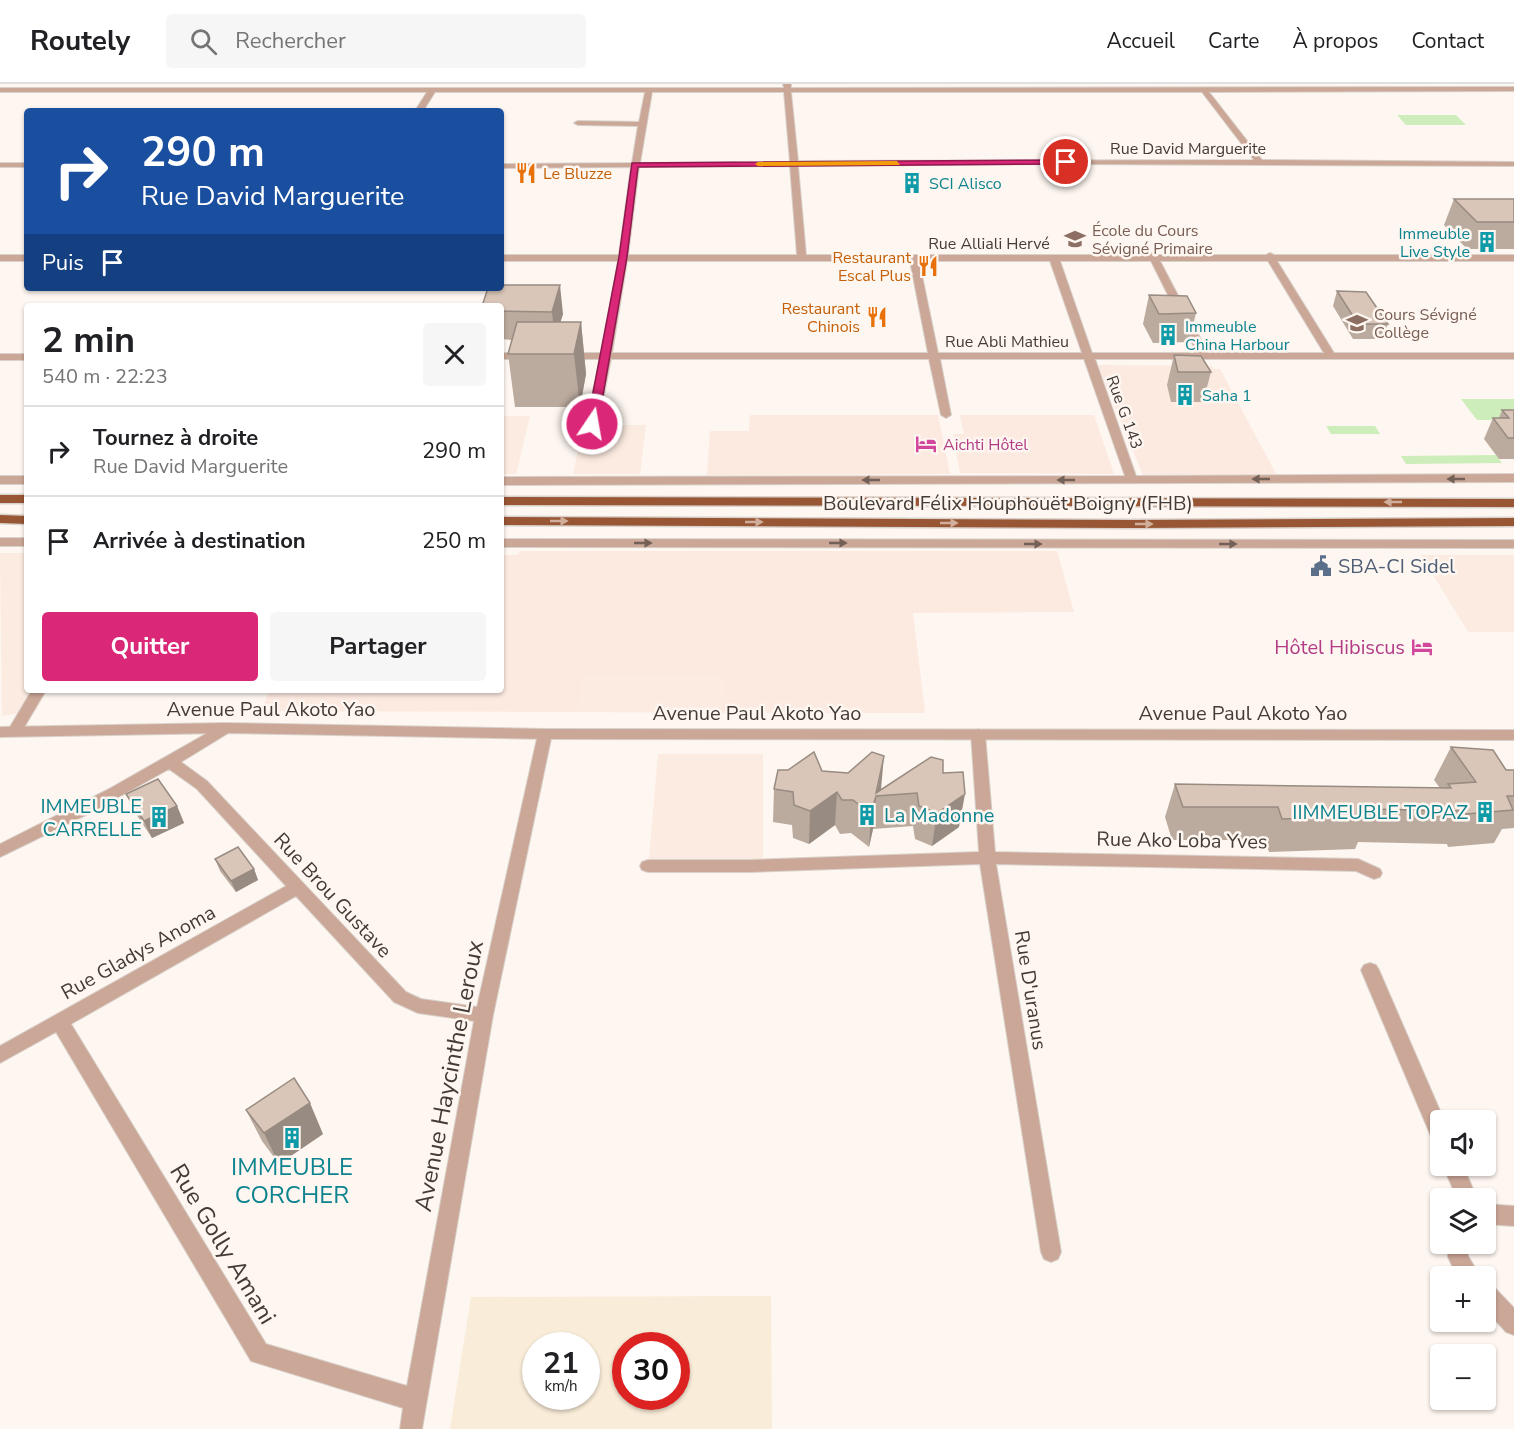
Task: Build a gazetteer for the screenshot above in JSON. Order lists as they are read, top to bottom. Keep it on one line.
{"streets":{"highway":["Boulevard Félix Houphouët Boigny (FHB)"],"street":["Rue David Marguerite","Rue Alliali Hervé","Rue Abli Mathieu","Rue G 143","Avenue Paul Akoto Yao","Rue Ako Loba Yves","Rue Brou Gustave","Rue Gladys Anoma","Rue D'uranus","Avenue Haycinthe Leroux","Rue Golly Amani"]},"crossings":[["Rue Alliali Hervé","Rue G 143"],["Rue Abli Mathieu","Rue G 143"],["Avenue Paul Akoto Yao","Rue D'uranus"],["Avenue Paul Akoto Yao","Avenue Haycinthe Leroux"],["Rue Ako Loba Yves","Rue D'uranus"],["Rue Brou Gustave","Rue Gladys Anoma"],["Rue Brou Gustave","Avenue Haycinthe Leroux"],["Rue Gladys Anoma","Rue Golly Amani"],["Avenue Haycinthe Leroux","Rue Golly Amani"]],"places":{"restaurant":["Le Bluzze","Restaurant Escal Plus","Restaurant Chinois"],"building":["SCI Alisco","Immeuble Live Style","Immeuble China Harbour","Saha 1","IIMMEUBLE TOPAZ","La Madonne","IMMEUBLE CARRELLE","IMMEUBLE CORCHER"],"school or university":["École du Cours Sévigné Primaire","Cours Sévigné Collège"],"hotel":["Aichti Hôtel","Hôtel Hibiscus"],"public building":["SBA-CI Sidel"]},"page":{"header":"Routely","search":"Rechercher","nav":["Accueil","Carte","À propos","Contact"],"turn":["290 m","Rue David Marguerite"],"then":"Puis","heading":["2 min","540 m · 22:23"],"list":[{"name":"Tournez à droite","note":"Rue David Marguerite","value":"290 m"},{"name":"Arrivée à destination","value":"250 m"}],"buttons":["Quitter","Partager"],"map_buttons":["+","−"],"speed":"21 km/h","limit":"30"}}
